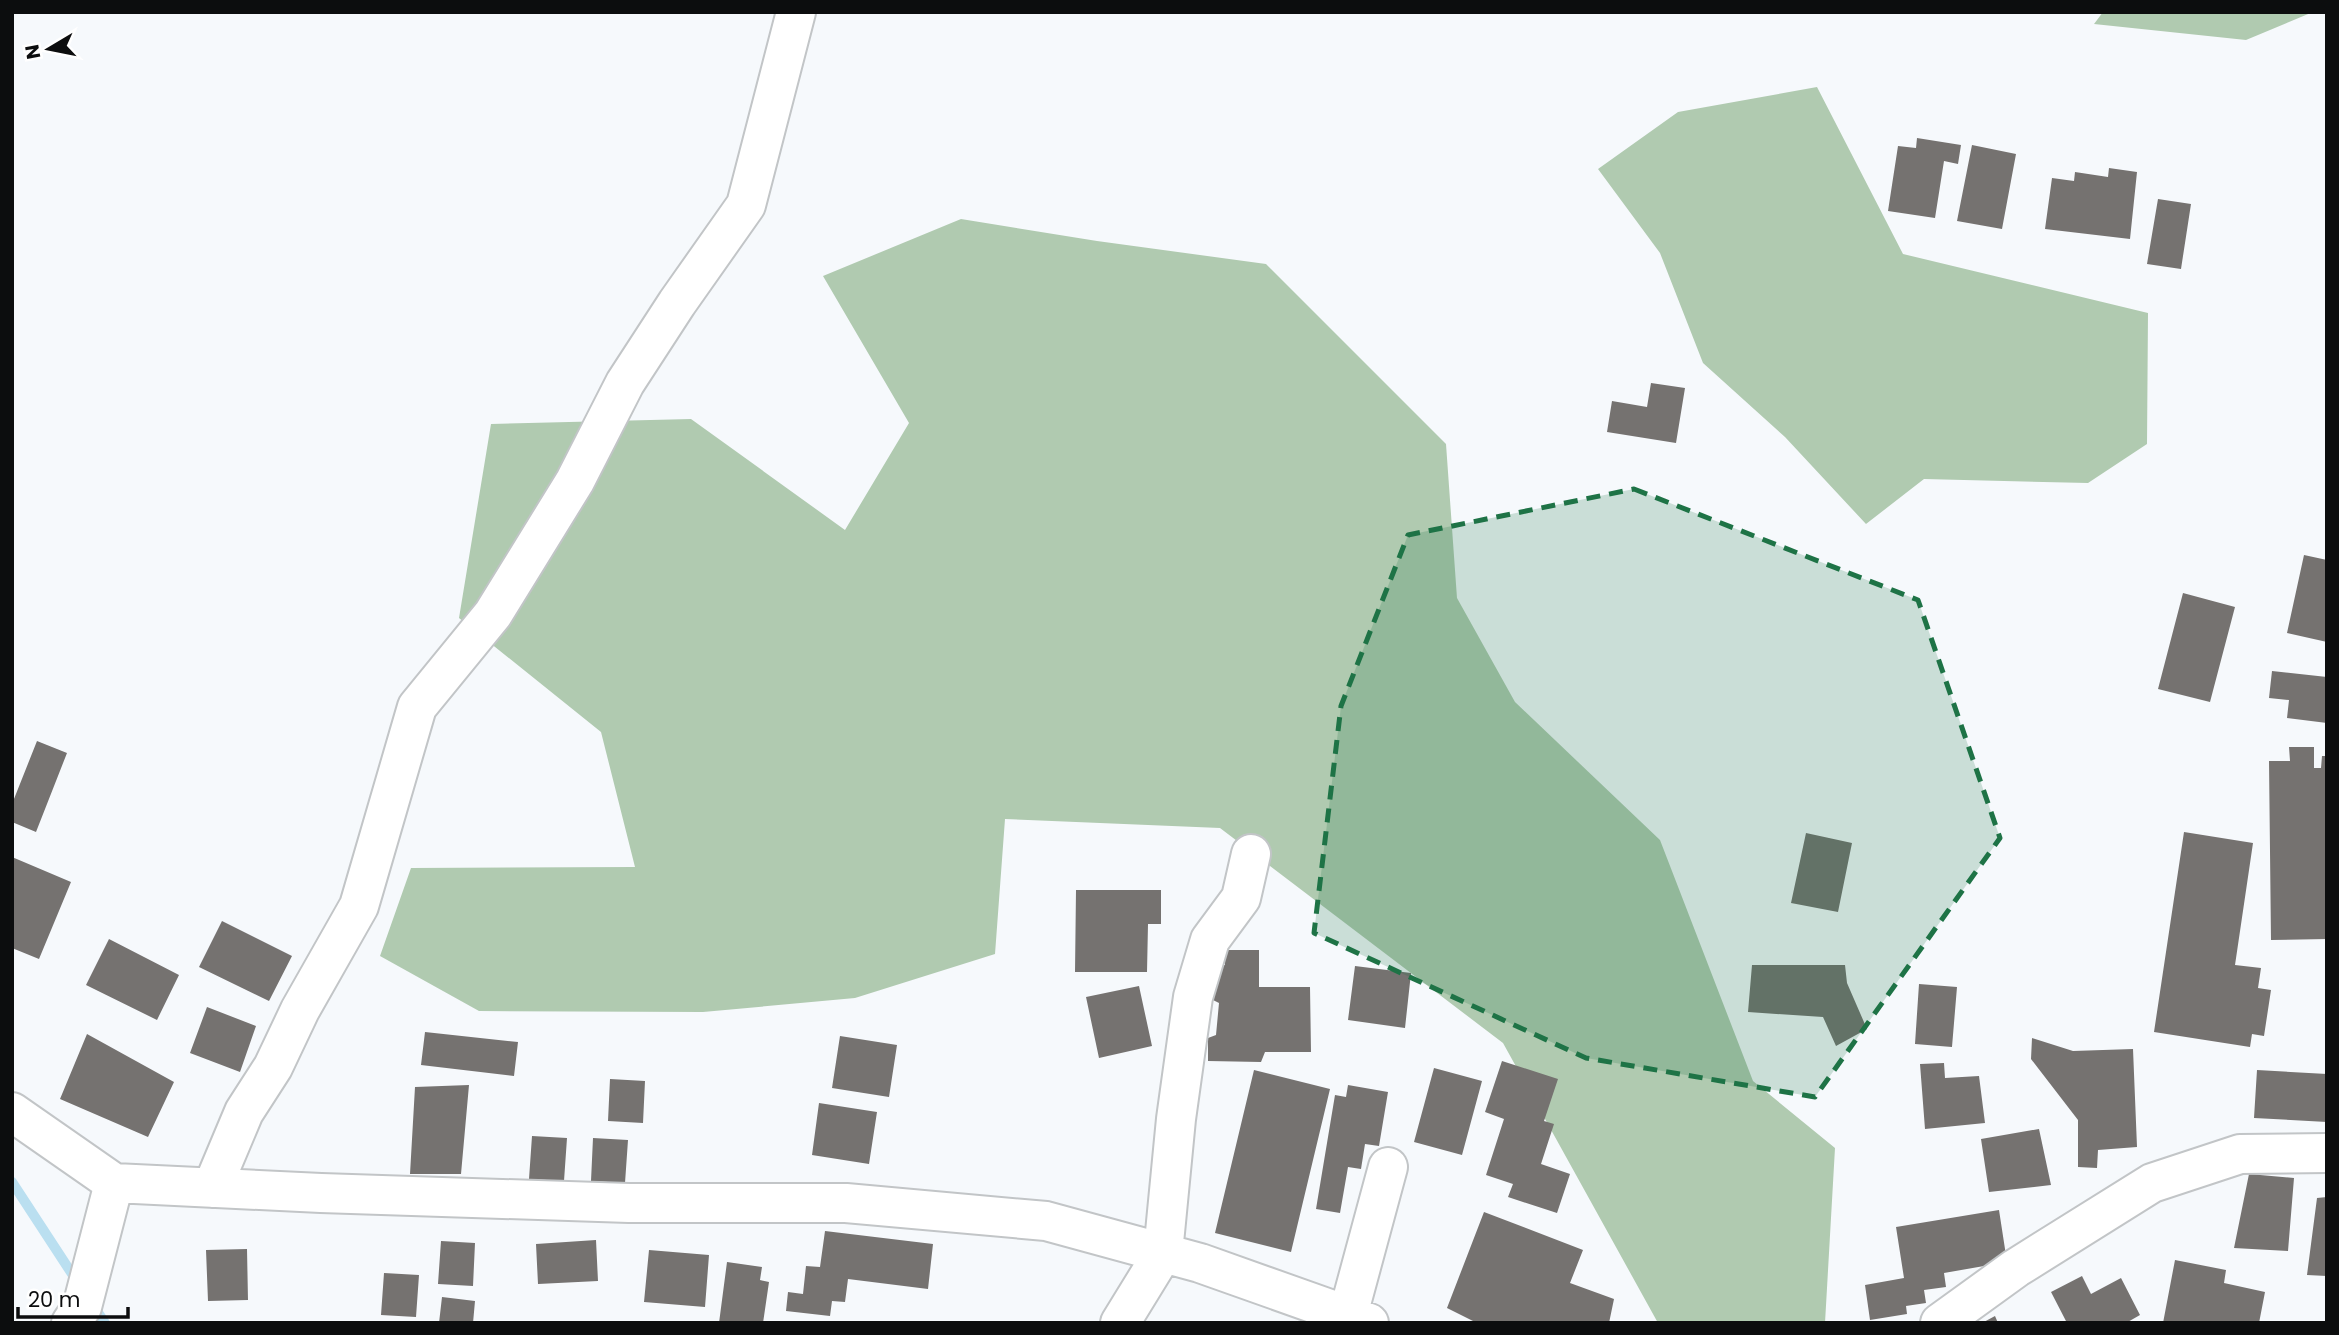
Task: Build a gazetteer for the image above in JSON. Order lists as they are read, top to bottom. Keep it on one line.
{"scale_bar":"20 m","north":"left"}
